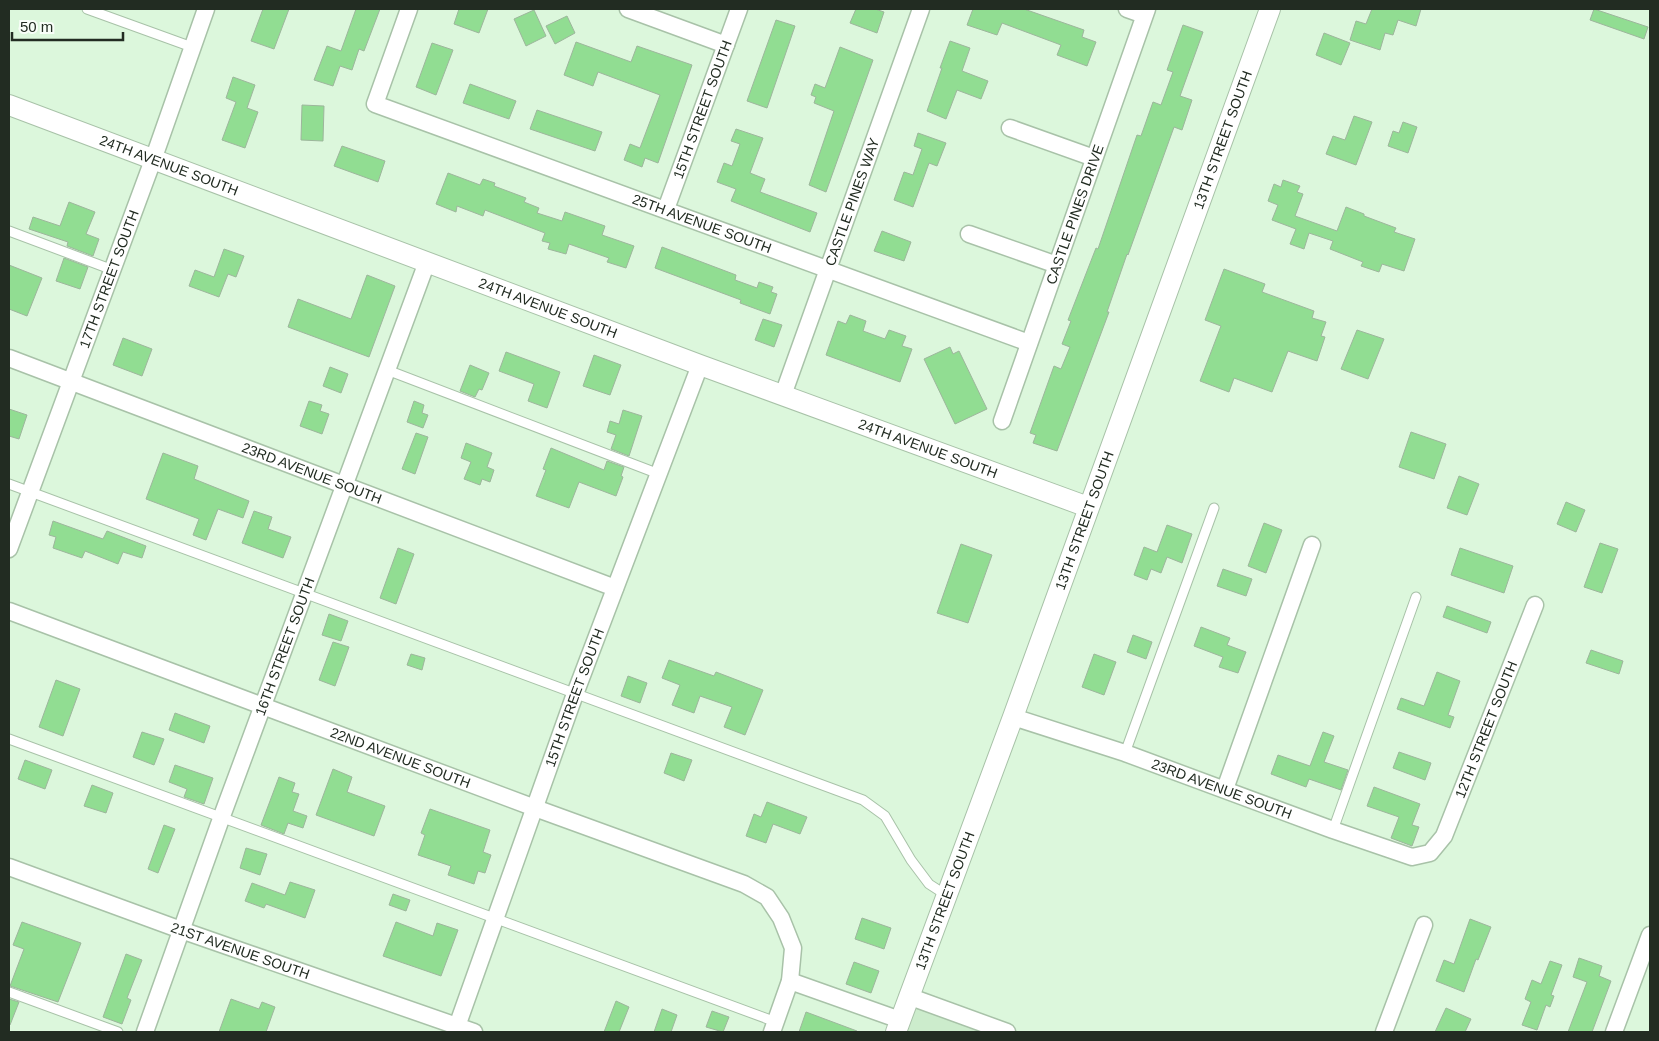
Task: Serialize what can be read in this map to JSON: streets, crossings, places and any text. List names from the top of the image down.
{
  "streets": {
    "street": [
      "15TH STREET SOUTH",
      "13TH STREET SOUTH",
      "24TH AVENUE SOUTH",
      "CASTLE PINES WAY",
      "CASTLE PINES DRIVE",
      "25TH AVENUE SOUTH",
      "17TH STREET SOUTH",
      "23RD AVENUE SOUTH",
      "16TH STREET SOUTH",
      "12TH STREET SOUTH",
      "22ND AVENUE SOUTH",
      "21ST AVENUE SOUTH"
    ]
  },
  "crossings": [
    ["15TH STREET SOUTH", "24TH AVENUE SOUTH"],
    ["15TH STREET SOUTH", "25TH AVENUE SOUTH"],
    ["15TH STREET SOUTH", "23RD AVENUE SOUTH"],
    ["15TH STREET SOUTH", "22ND AVENUE SOUTH"],
    ["15TH STREET SOUTH", "21ST AVENUE SOUTH"],
    ["13TH STREET SOUTH", "24TH AVENUE SOUTH"],
    ["13TH STREET SOUTH", "23RD AVENUE SOUTH"],
    ["24TH AVENUE SOUTH", "CASTLE PINES WAY"],
    ["24TH AVENUE SOUTH", "17TH STREET SOUTH"],
    ["24TH AVENUE SOUTH", "16TH STREET SOUTH"],
    ["CASTLE PINES WAY", "25TH AVENUE SOUTH"],
    ["CASTLE PINES DRIVE", "25TH AVENUE SOUTH"],
    ["17TH STREET SOUTH", "23RD AVENUE SOUTH"],
    ["23RD AVENUE SOUTH", "16TH STREET SOUTH"],
    ["23RD AVENUE SOUTH", "12TH STREET SOUTH"],
    ["16TH STREET SOUTH", "22ND AVENUE SOUTH"],
    ["16TH STREET SOUTH", "21ST AVENUE SOUTH"]
  ],
  "scale_bar": "50 m"
}
